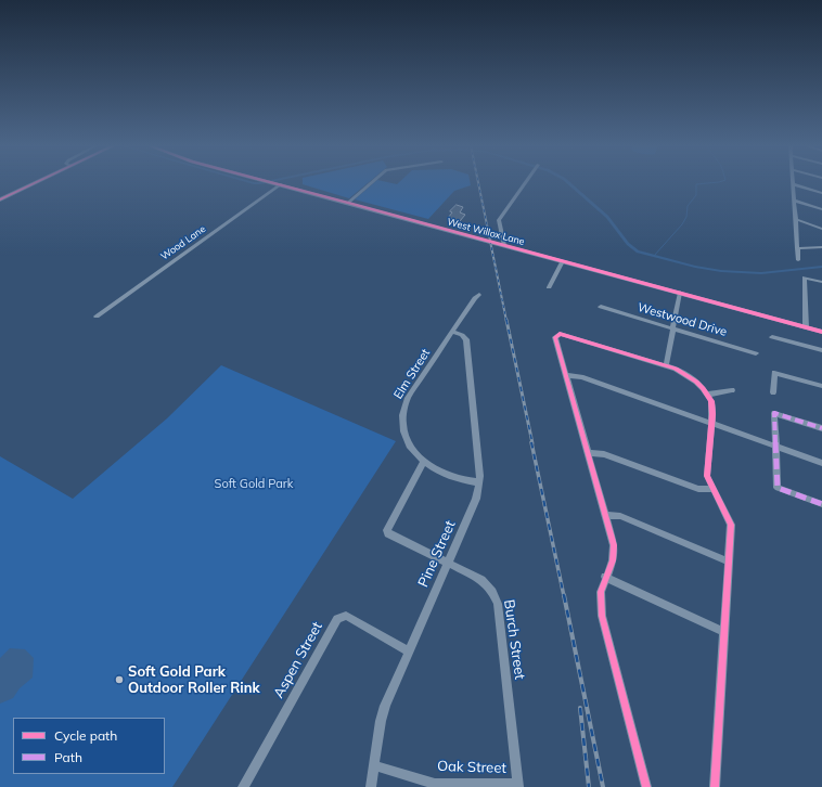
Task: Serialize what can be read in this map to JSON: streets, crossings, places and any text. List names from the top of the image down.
{
  "streets": {
    "main road": ["West Willox Lane"],
    "street": [
      "Wood Lane",
      "Westwood Drive",
      "Elm Street",
      "Pine Street",
      "Burch Street",
      "Aspen Street",
      "Oak Street"
    ]
  },
  "crossings": [
    ["West Willox Lane", "Wood Lane"],
    ["Elm Street", "Pine Street"],
    ["Elm Street", "Burch Street"],
    ["Pine Street", "Burch Street"],
    ["Pine Street", "Aspen Street"],
    ["Pine Street", "Oak Street"],
    ["Burch Street", "Oak Street"]
  ],
  "parks": ["Soft Gold Park"],
  "places": ["Soft Gold Park Outdoor Roller Rink"],
  "legend": ["Cycle path", "Path"]
}
